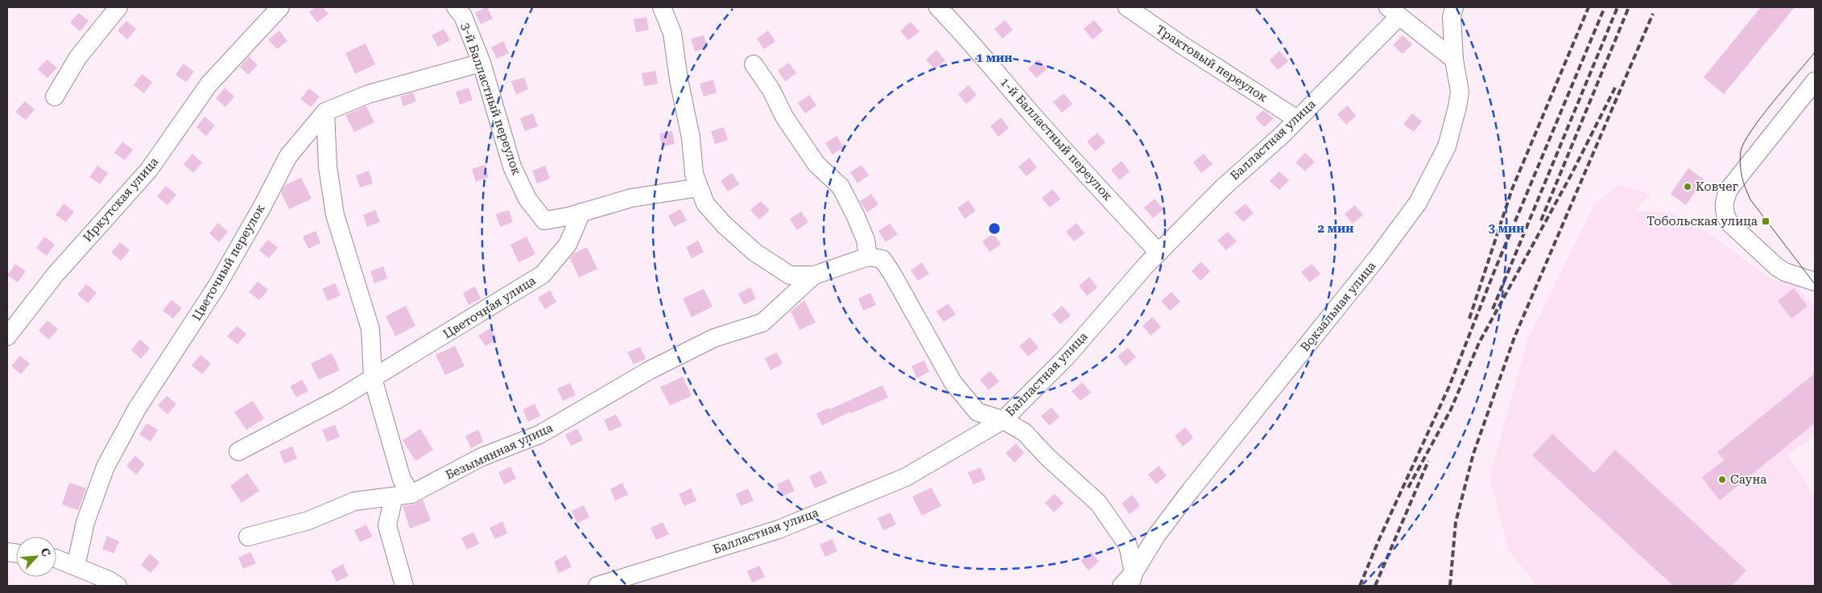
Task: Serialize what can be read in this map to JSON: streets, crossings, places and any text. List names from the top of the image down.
{
  "streets": {
    "street": [
      "Трактовый переулок",
      "3-й Балластный переулок",
      "1-й Балластный переулок",
      "Балластная улица",
      "Иркутская улица",
      "Цветочный переулок",
      "Вокзальная улица",
      "Цветочная улица",
      "Безымянная улица"
    ]
  },
  "crossings": [
    ["Трактовый переулок", "Балластная улица"],
    ["3-й Балластный переулок", "Цветочный переулок"],
    ["3-й Балластный переулок", "Цветочная улица"],
    ["1-й Балластный переулок", "Балластная улица"]
  ],
  "places": {
    "other": ["Ковчег", "Сауна"],
    "transit": ["Тобольская улица"]
  },
  "north": "top right",
  "rings": ["1 мин", "2 мин", "3 мин"]
}
